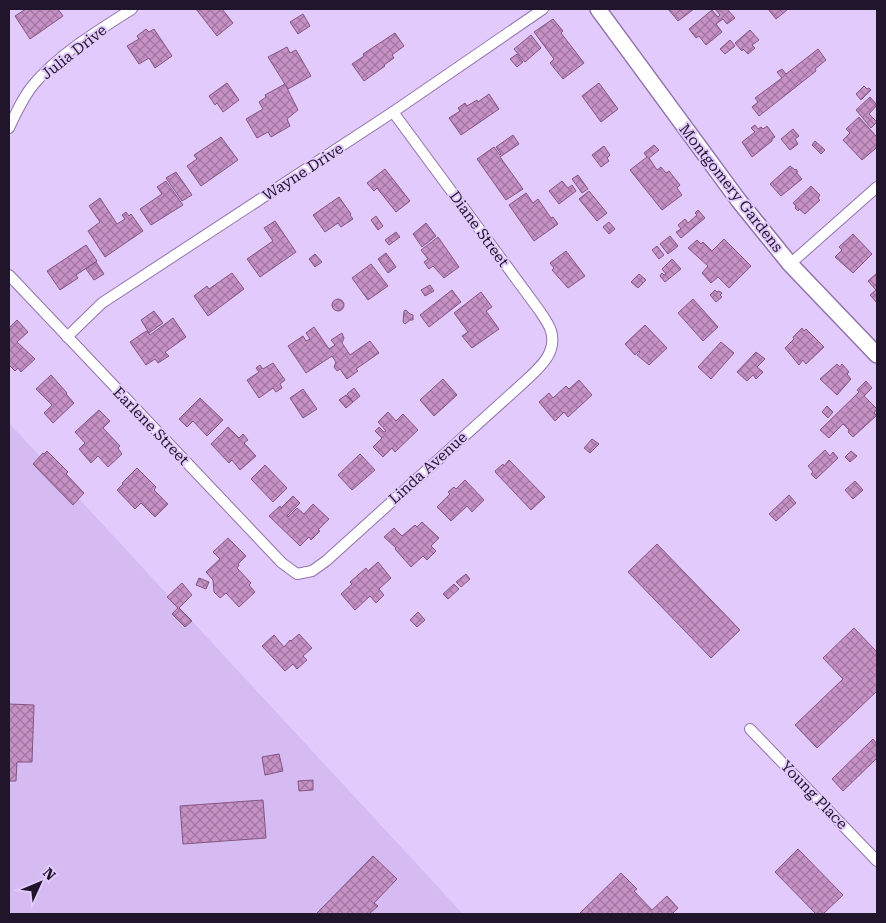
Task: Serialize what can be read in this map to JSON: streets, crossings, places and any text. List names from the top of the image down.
{
  "streets": {
    "street": [
      "Julia Drive",
      "Wayne Drive",
      "Montgomery Gardens",
      "Diane Street",
      "Earlene Street",
      "Linda Avenue",
      "Young Place"
    ]
  },
  "crossings": [
    ["Wayne Drive", "Diane Street"],
    ["Wayne Drive", "Earlene Street"],
    ["Diane Street", "Linda Avenue"],
    ["Earlene Street", "Linda Avenue"]
  ],
  "north": "top right"
}
